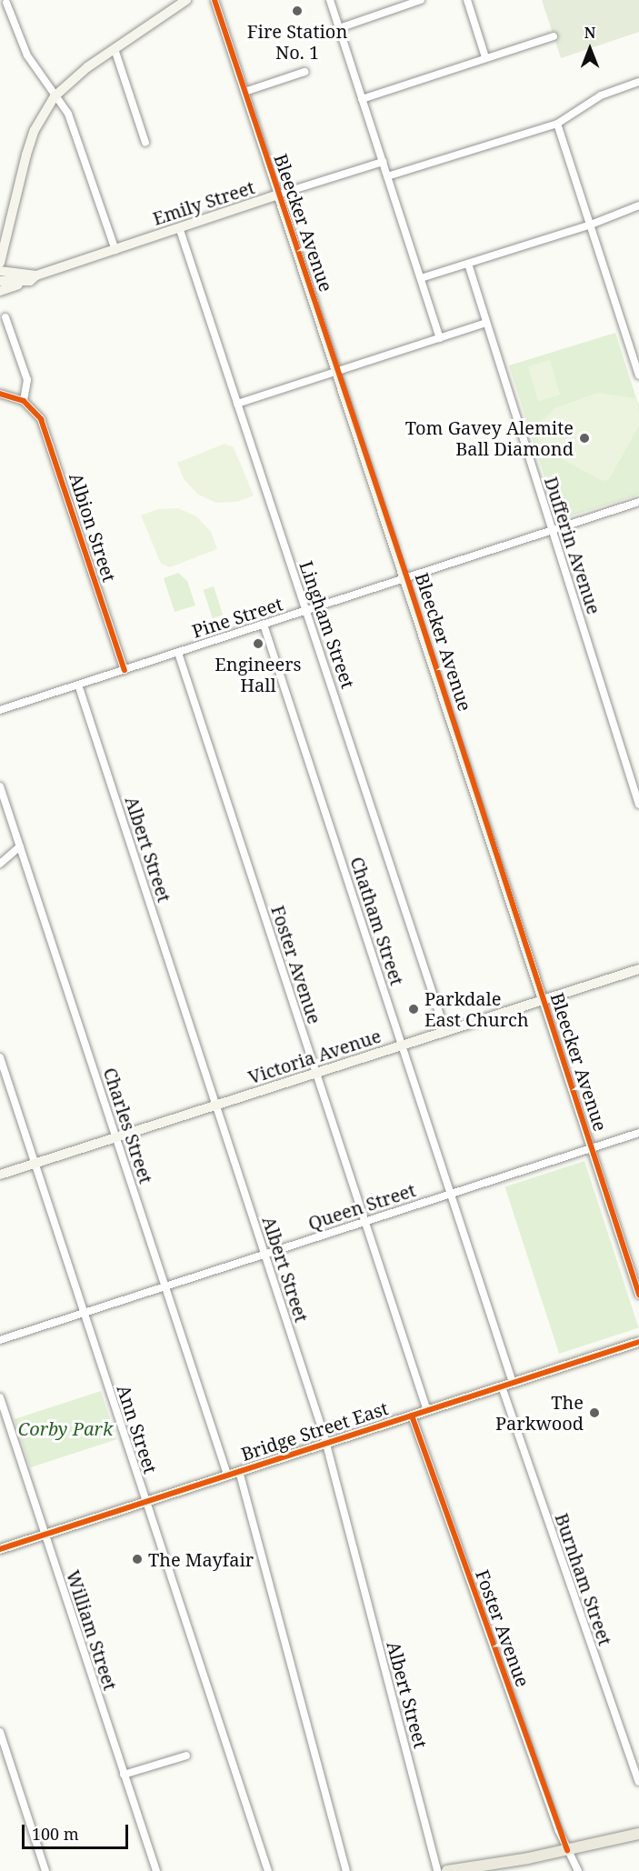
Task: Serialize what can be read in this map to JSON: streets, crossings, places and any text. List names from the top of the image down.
{
  "streets": {
    "street": [
      "Emily Street",
      "Bleecker Avenue",
      "Albion Street",
      "Dufferin Avenue",
      "Pine Street",
      "Lingham Street",
      "Albert Street",
      "Chatham Street",
      "Foster Avenue",
      "Victoria Avenue",
      "Charles Street",
      "Queen Street",
      "Ann Street",
      "Bridge Street East",
      "Burnham Street",
      "William Street"
    ]
  },
  "crossings": [
    ["Emily Street", "Bleecker Avenue"],
    ["Emily Street", "Lingham Street"],
    ["Bleecker Avenue", "Pine Street"],
    ["Bleecker Avenue", "Victoria Avenue"],
    ["Bleecker Avenue", "Queen Street"],
    ["Albion Street", "Pine Street"],
    ["Dufferin Avenue", "Pine Street"],
    ["Pine Street", "Lingham Street"],
    ["Pine Street", "Albert Street"],
    ["Pine Street", "Chatham Street"],
    ["Pine Street", "Foster Avenue"],
    ["Lingham Street", "Victoria Avenue"],
    ["Albert Street", "Victoria Avenue"],
    ["Albert Street", "Queen Street"],
    ["Albert Street", "Bridge Street East"],
    ["Chatham Street", "Victoria Avenue"],
    ["Chatham Street", "Queen Street"],
    ["Chatham Street", "Bridge Street East"],
    ["Foster Avenue", "Victoria Avenue"],
    ["Foster Avenue", "Queen Street"],
    ["Foster Avenue", "Bridge Street East"],
    ["Victoria Avenue", "Charles Street"],
    ["Victoria Avenue", "Ann Street"],
    ["Charles Street", "Queen Street"],
    ["Charles Street", "Bridge Street East"],
    ["Queen Street", "Ann Street"],
    ["Ann Street", "Bridge Street East"],
    ["Bridge Street East", "Burnham Street"],
    ["Bridge Street East", "William Street"]
  ],
  "parks": ["Corby Park"],
  "places": [
    "Fire Station No. 1",
    "Tom Gavey Alemite Ball Diamond",
    "Engineers Hall",
    "Parkdale East Church",
    "The Parkwood",
    "The Mayfair"
  ],
  "scale_bar": "100 m",
  "north": "top"
}
